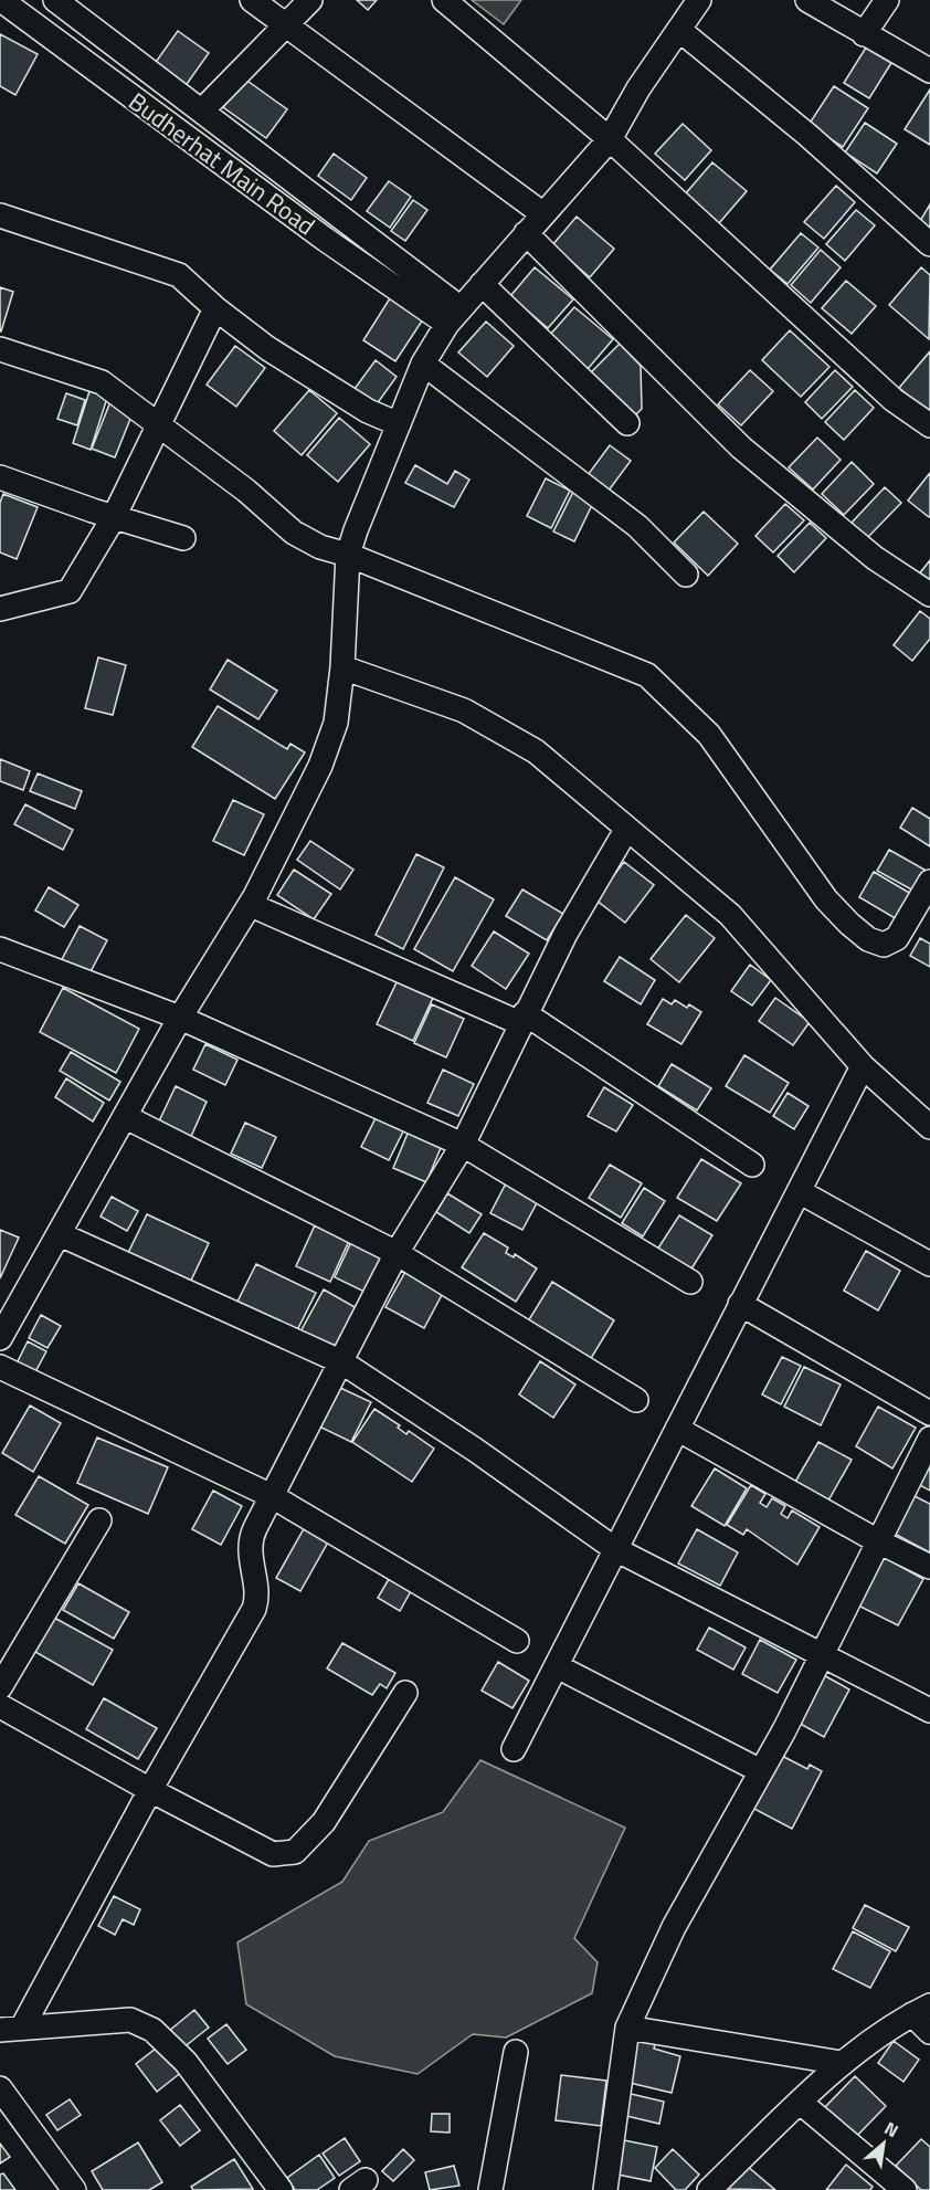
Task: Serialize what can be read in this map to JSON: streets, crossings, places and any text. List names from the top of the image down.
{
  "streets": {
    "street": ["Budherhat Main Road"]
  },
  "north": "top right"
}
